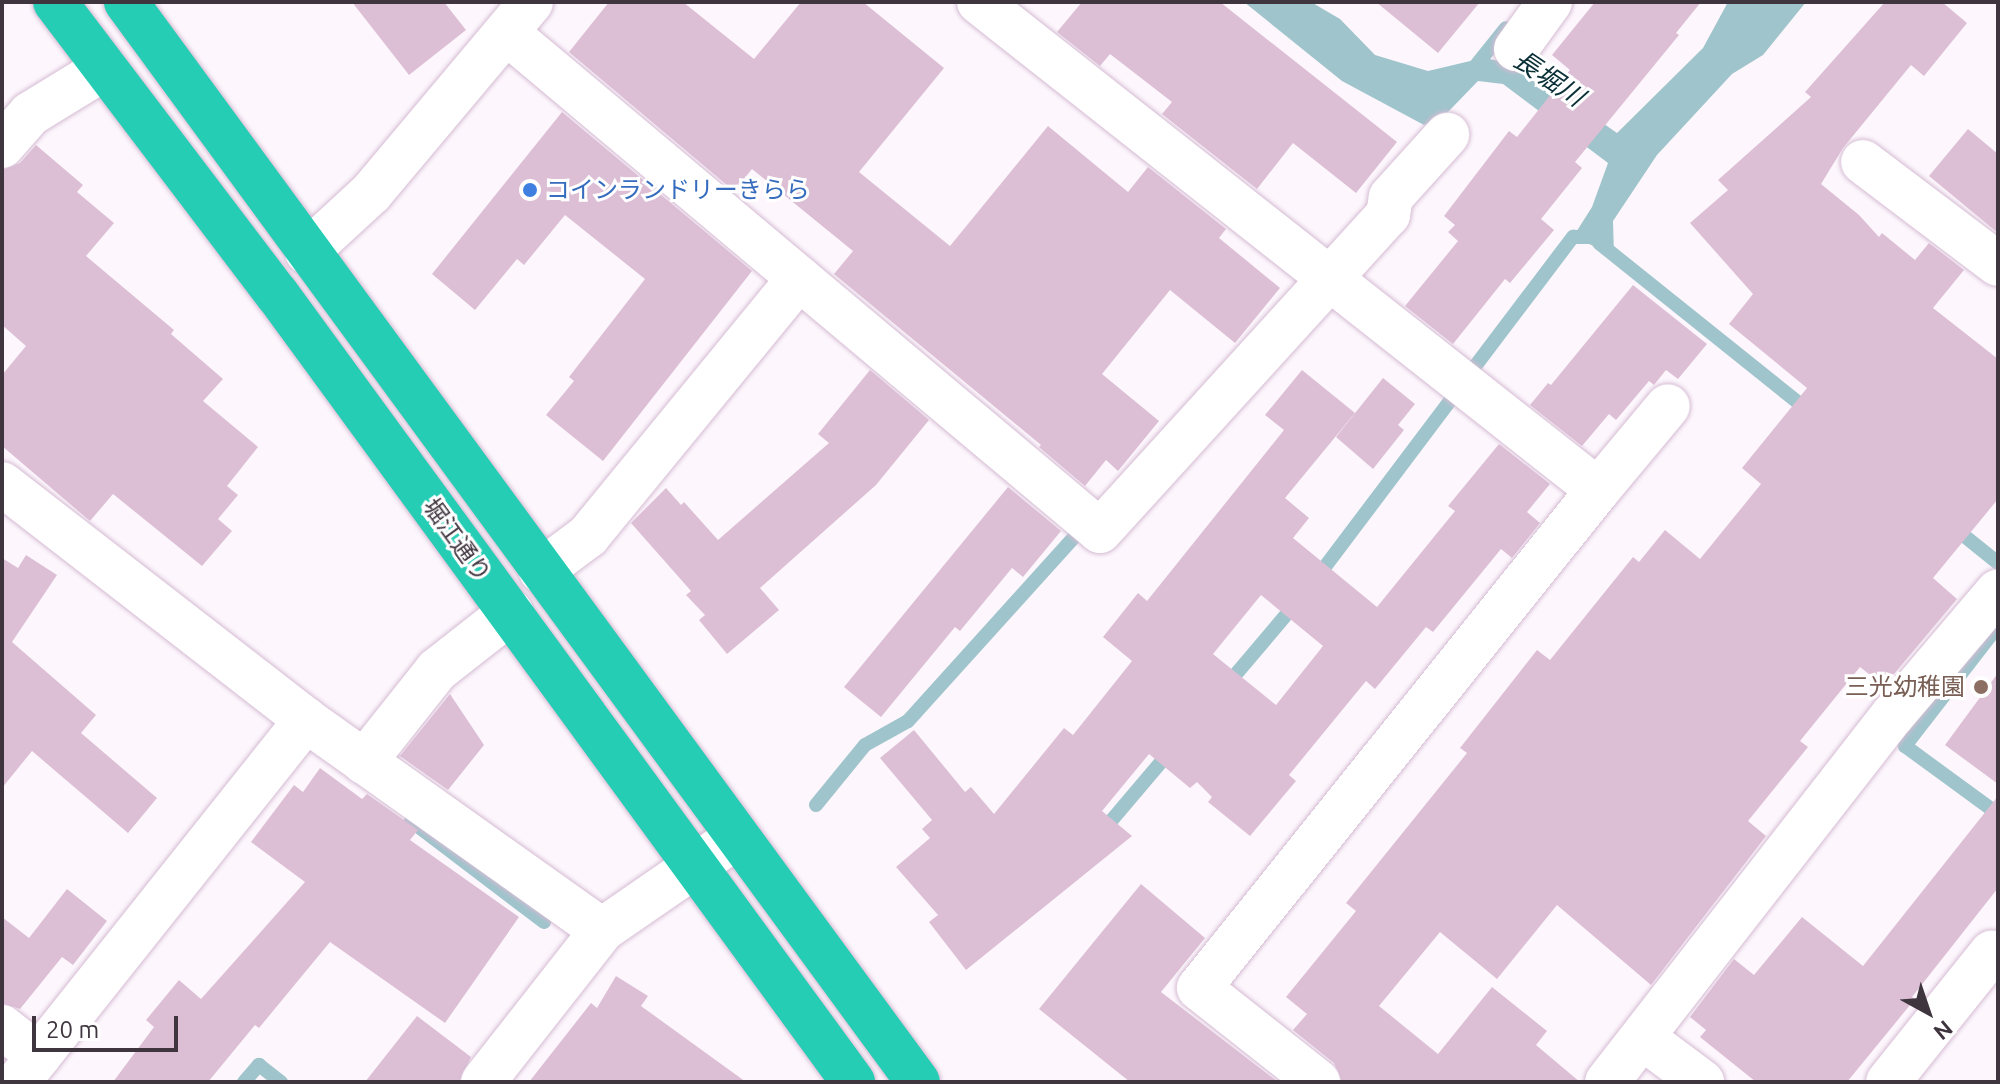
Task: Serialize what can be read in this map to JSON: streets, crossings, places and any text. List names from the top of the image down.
{
  "streets": {
    "highway": ["堀江通り"]
  },
  "water": ["長堀川"],
  "places": ["コインランドリーきらら", "三光幼稚園"],
  "scale_bar": "20 m",
  "north": "bottom right"
}
